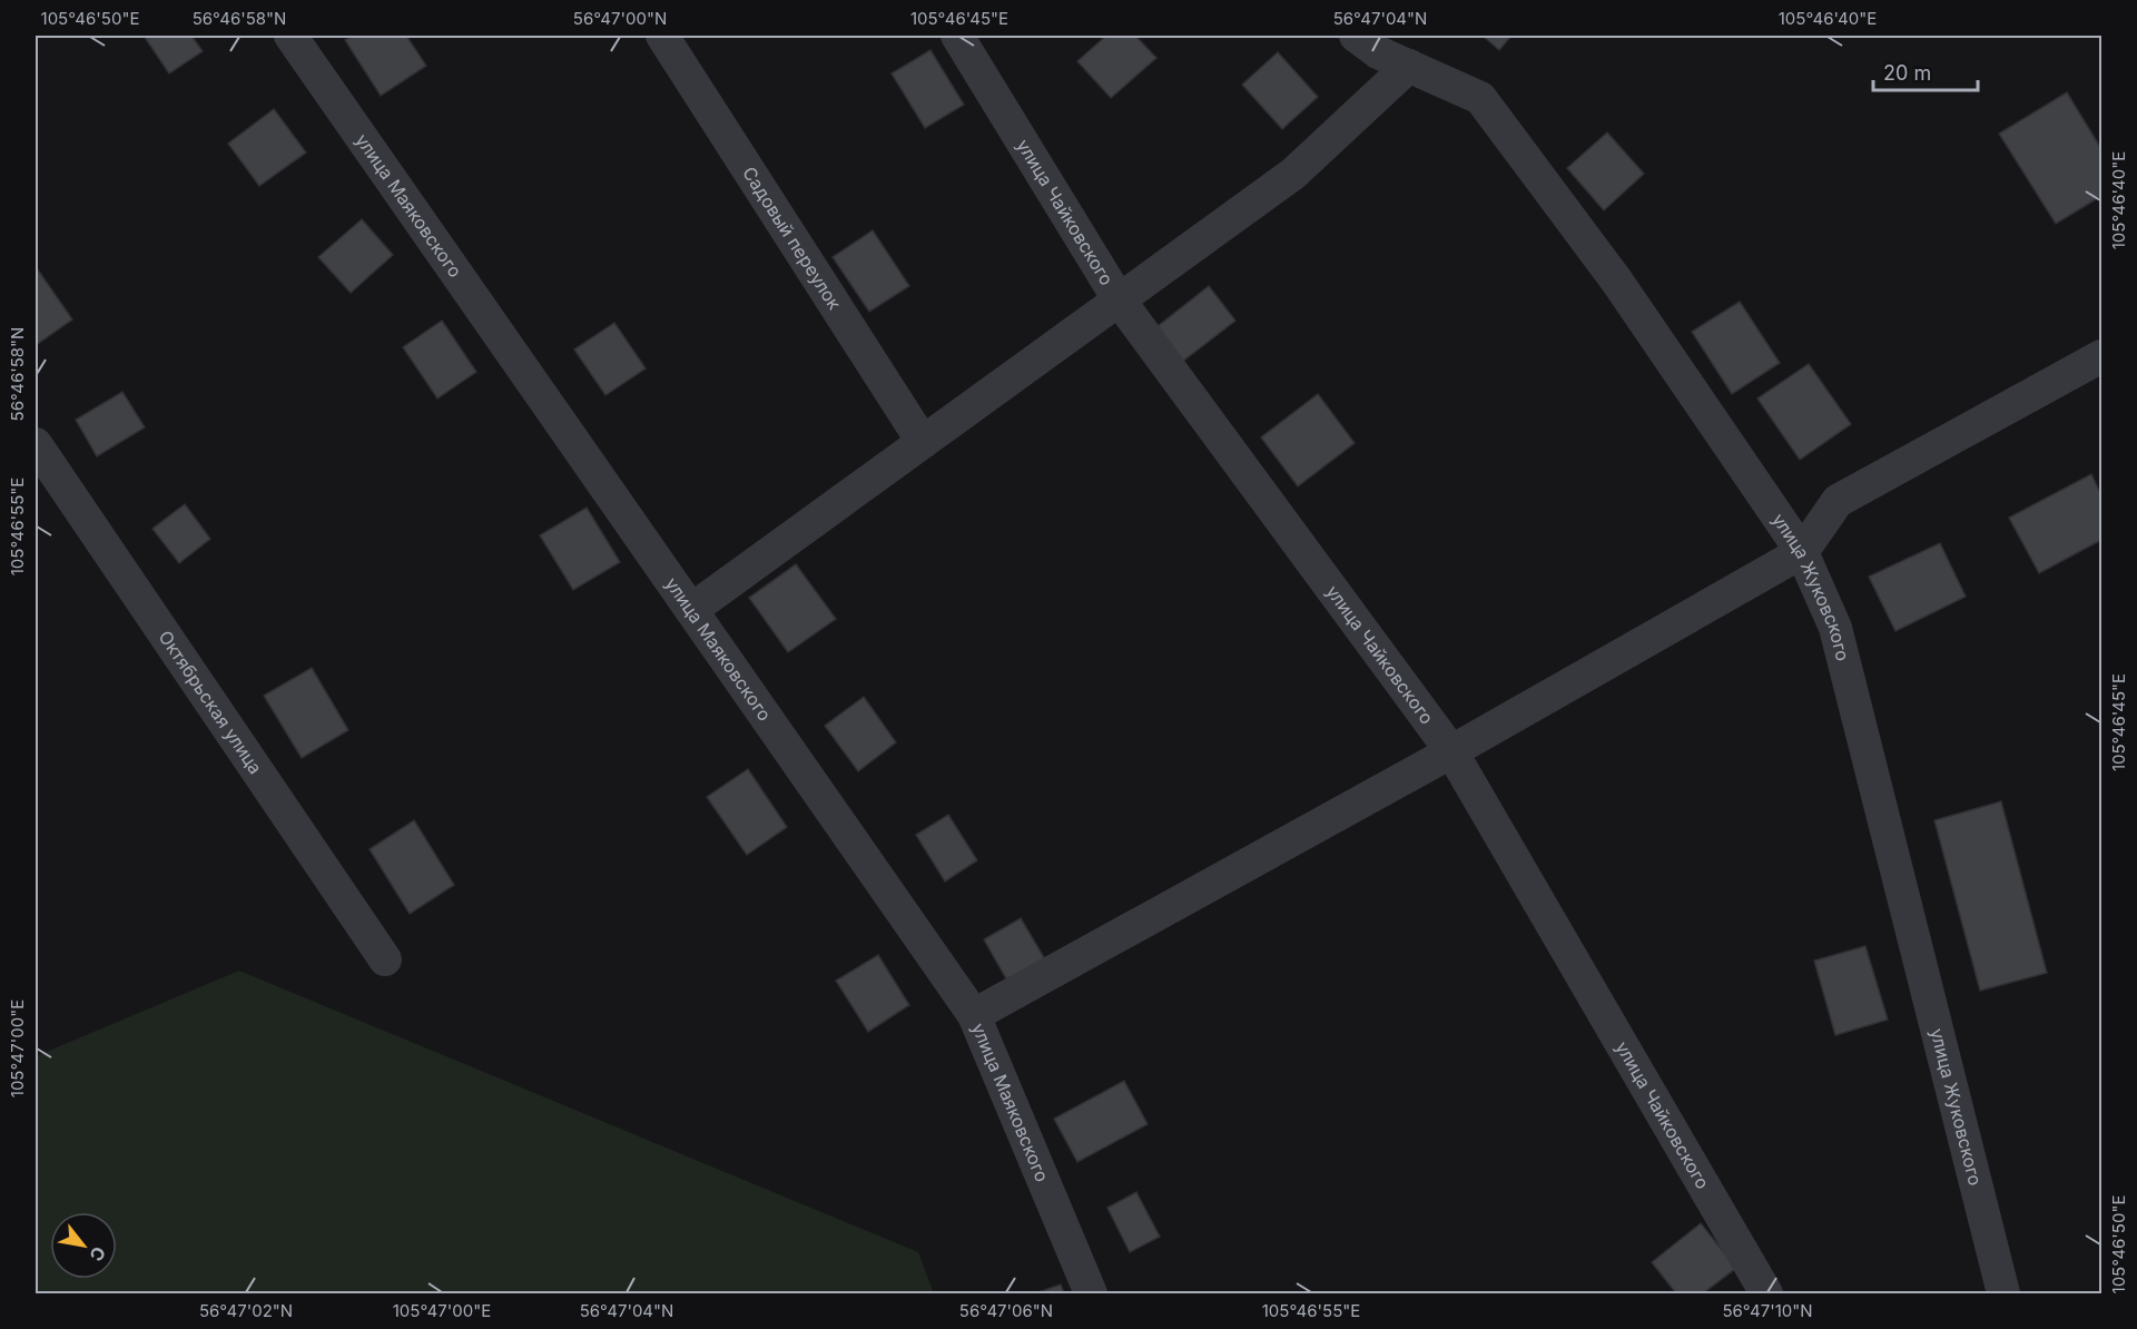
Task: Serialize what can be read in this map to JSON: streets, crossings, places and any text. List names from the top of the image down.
{
  "streets": {
    "street": [
      "улица Маяковского",
      "улица Чайковского",
      "Садовый переулок",
      "улица Жуковского",
      "Октябрьская улица"
    ]
  },
  "scale_bar": "20 m",
  "north": "bottom right",
  "coordinates": [
    "105°46'50\"E",
    "56°46'58\"N",
    "56°47'00\"N",
    "105°46'45\"E",
    "56°47'04\"N",
    "105°46'40\"E",
    "105°46'55\"E",
    "105°47'00\"E",
    "56°47'02\"N",
    "56°47'06\"N",
    "56°47'10\"N"
  ]
}
